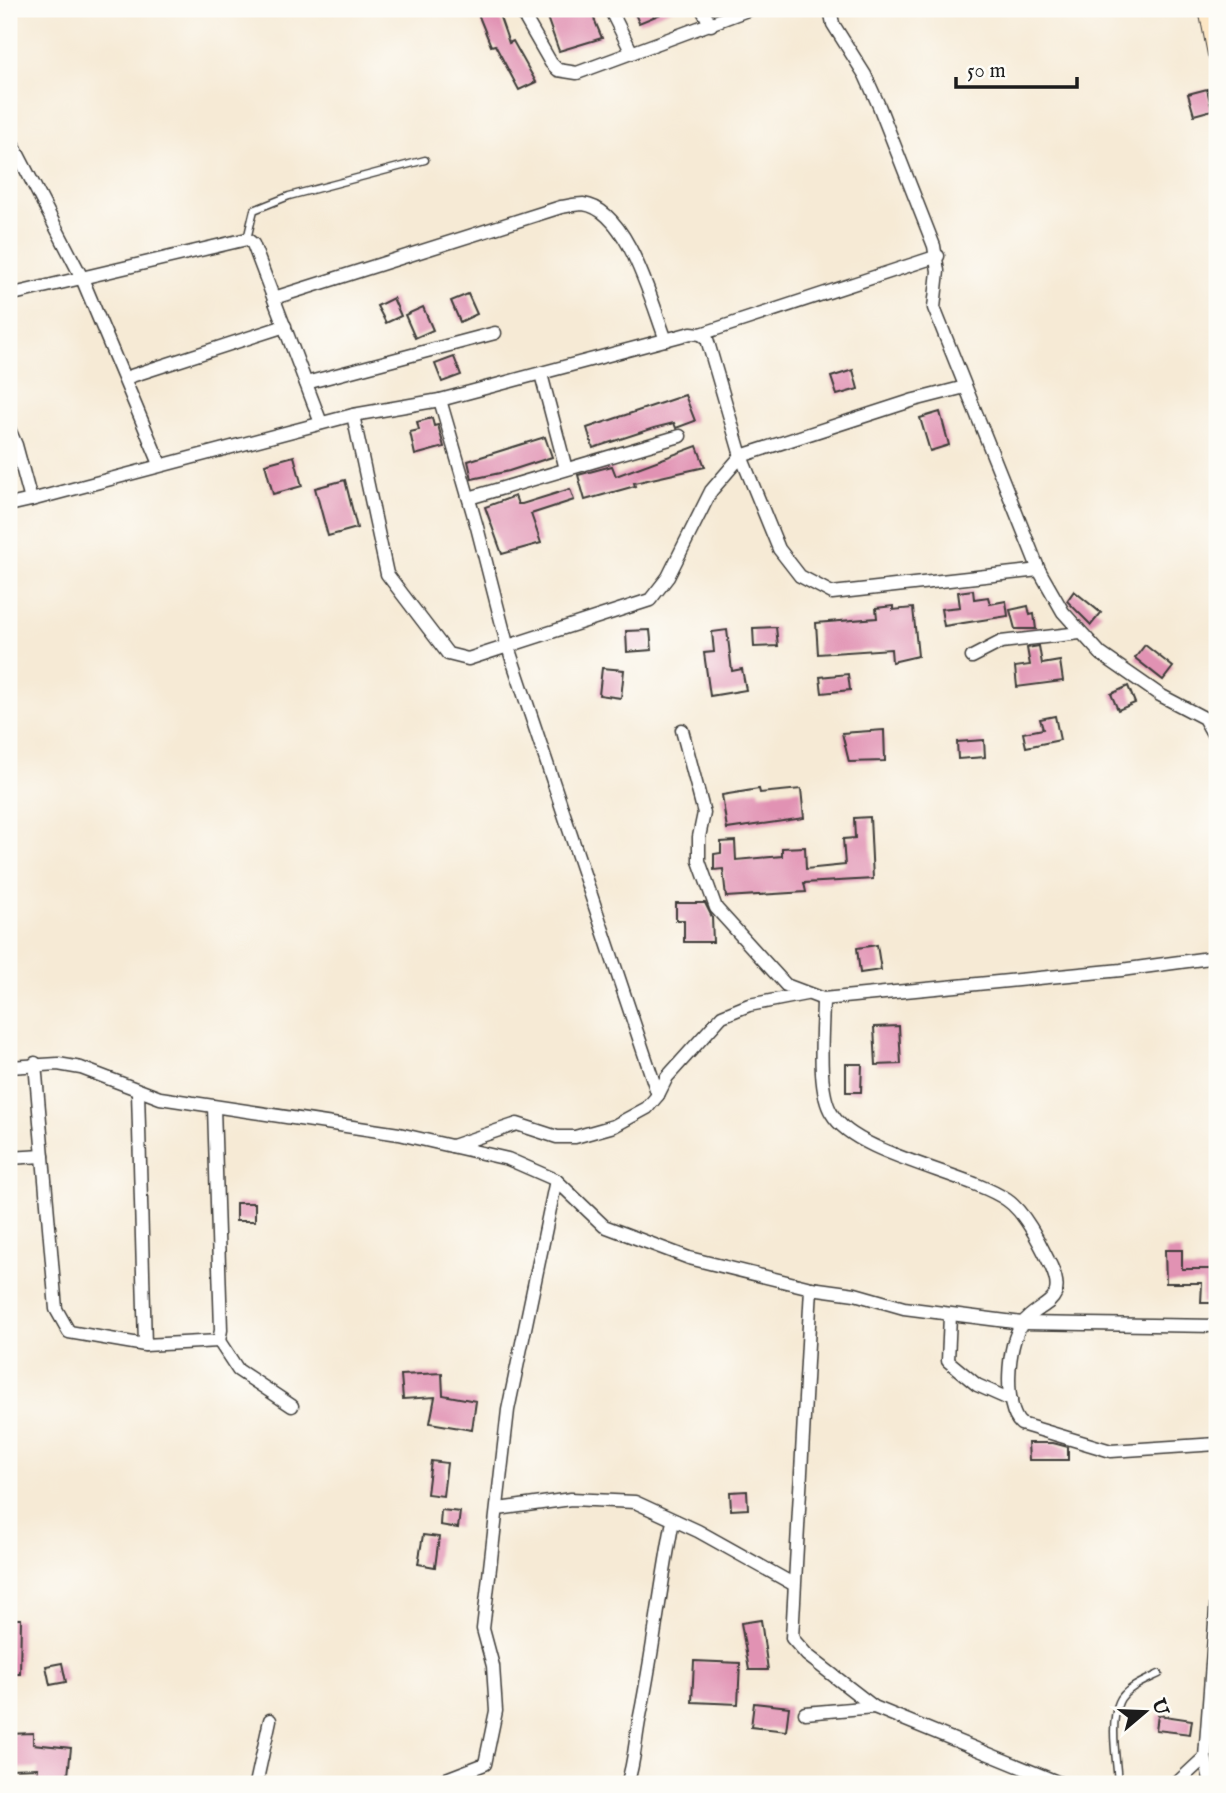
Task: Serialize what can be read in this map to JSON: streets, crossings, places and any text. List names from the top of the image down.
{
  "scale_bar": "50 m",
  "north": "right"
}
